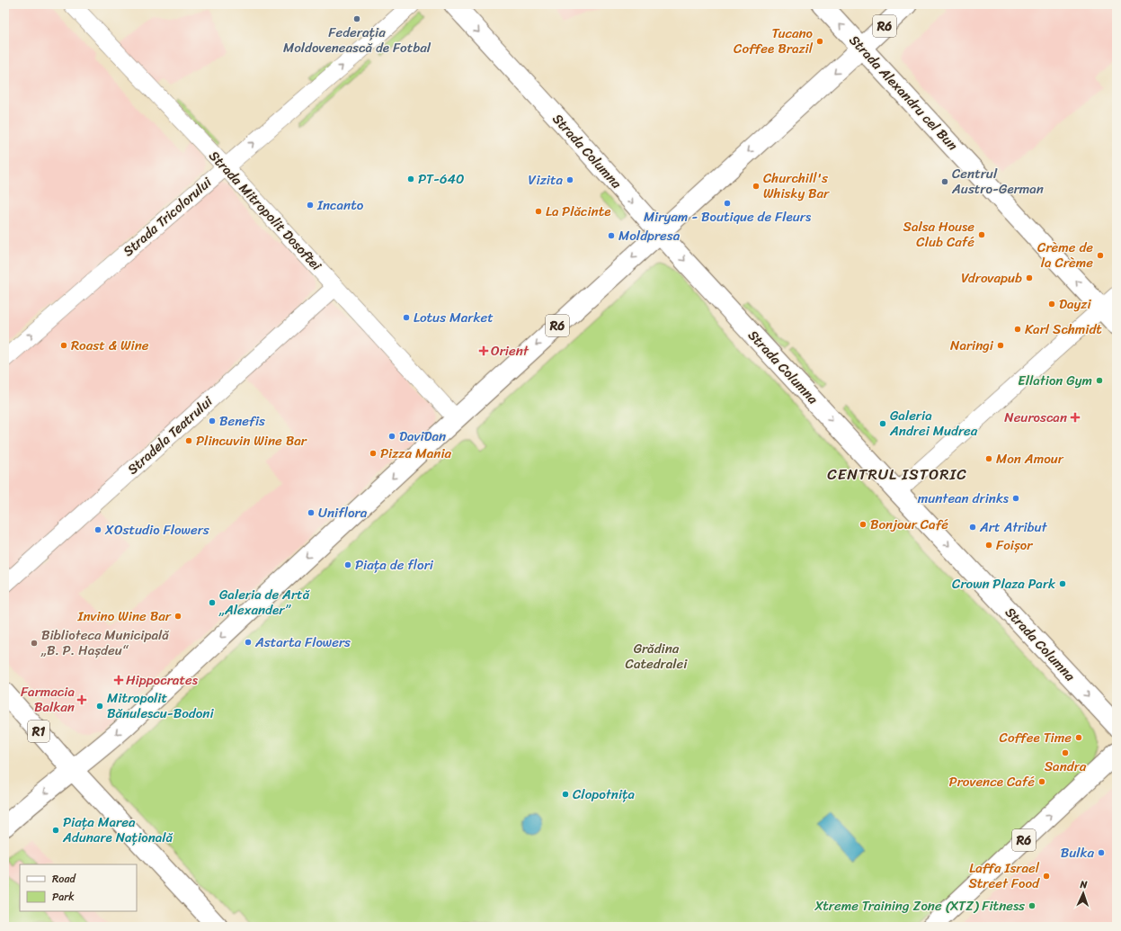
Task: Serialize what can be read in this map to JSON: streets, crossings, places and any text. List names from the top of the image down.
{
  "streets": {
    "main road": [
      "R6",
      "Strada Alexandru cel Bun",
      "Strada Columna",
      "R1"
    ],
    "street": ["Strada Mitropolit Dosoftei", "Strada Tricolorului", "Stradela Teatrului"]
  },
  "crossings": [
    ["R6", "Strada Alexandru cel Bun"],
    ["R6", "Strada Columna"],
    ["R6", "Strada Mitropolit Dosoftei"],
    ["R6", "R1"],
    ["Strada Mitropolit Dosoftei", "Strada Tricolorului"],
    ["Strada Mitropolit Dosoftei", "Stradela Teatrului"]
  ],
  "one_way": ["Strada Alexandru cel Bun", "Strada Columna", "Strada Tricolorului"],
  "districts": ["CENTRUL ISTORIC"],
  "parks": ["Grădina Catedralei"],
  "places": {
    "other": [
      "Federația Moldovenească de Fotbal",
      "Tucano Coffee Brazil",
      "PT-640",
      "Vizita",
      "Centrul Austro-German",
      "Churchill's Whisky Bar",
      "Miryam - Boutique de Fleurs",
      "Incanto",
      "La Plăcinte",
      "Salsa House Club Café",
      "Moldpresa",
      "Crème de la Crème",
      "Vdrovapub",
      "Dayzi",
      "Lotus Market",
      "Karl Schmidt",
      "Roast & Wine",
      "Naringi",
      "Ellation Gym",
      "Benefis",
      "Galeria Andrei Mudrea",
      "DaviDan",
      "Plincuvin Wine Bar",
      "Pizza Mania",
      "Mon Amour",
      "muntean drinks",
      "Uniflora",
      "Bonjour Café",
      "Art Atribut",
      "XOstudio Flowers",
      "Foișor",
      "Piața de flori",
      "Crown Plaza Park",
      "Galeria de Artă „Alexander”",
      "Invino Wine Bar",
      "Astarta Flowers",
      "Biblioteca Municipală „B. P. Hașdeu“",
      "Mitropolit Bănulescu-Bodoni",
      "Coffee Time",
      "Sandra",
      "Provence Café",
      "Clopotnița",
      "Piața Marea Adunare Națională",
      "Bulka",
      "Laffa Israel Street Food",
      "Xtreme Training Zone (XTZ) Fitness"
    ],
    "health": [
      "Orient",
      "Neuroscan",
      "Hippocrates",
      "Farmacia Balkan"
    ]
  },
  "legend": ["Road", "Park"],
  "north": "top"
}
